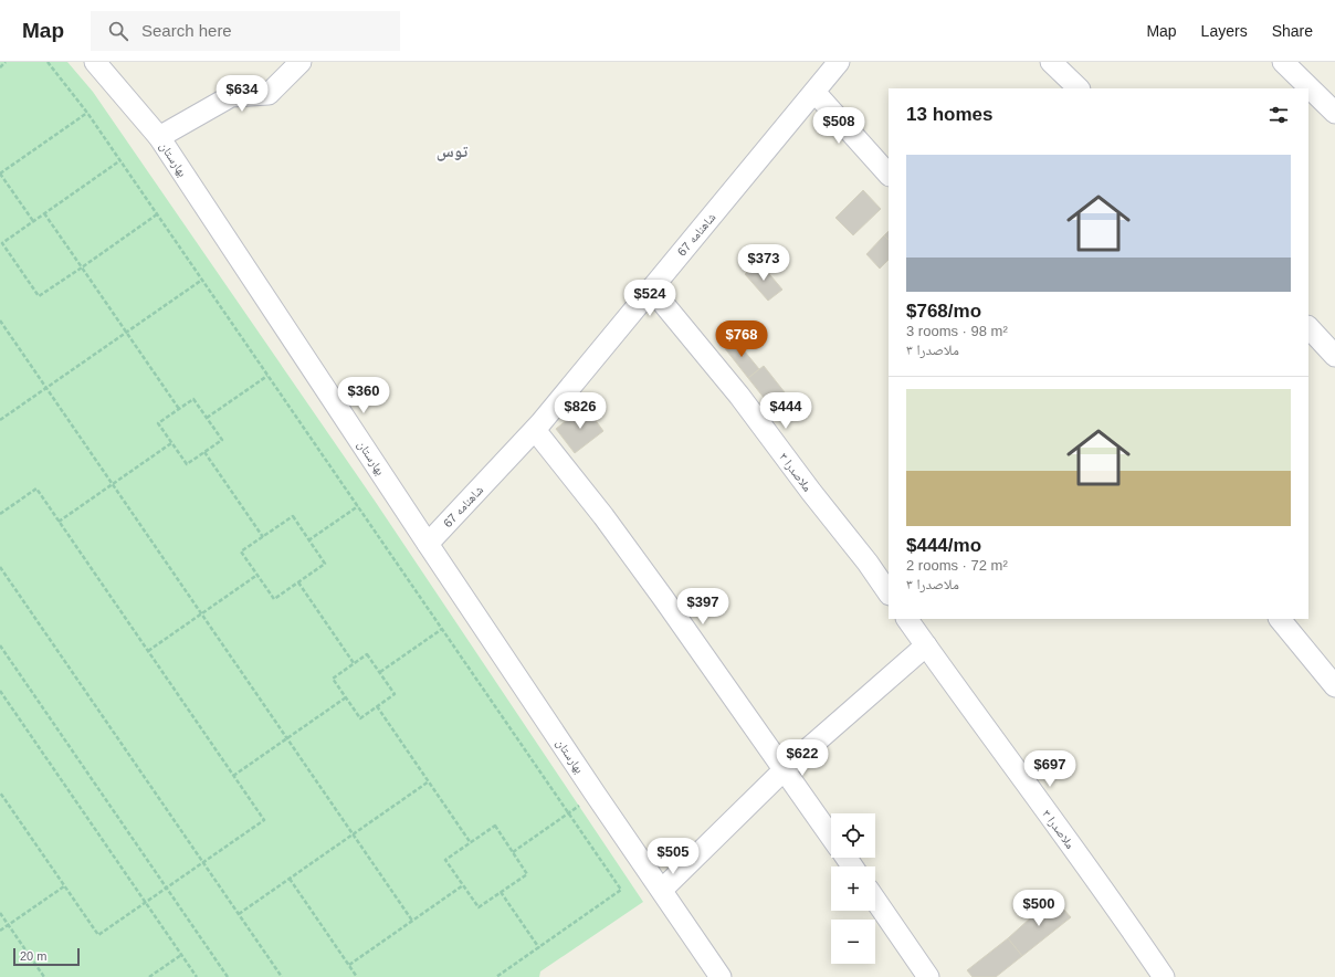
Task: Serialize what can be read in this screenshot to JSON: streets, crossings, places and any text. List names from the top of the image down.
{
  "streets": {
    "street": ["بهارستان", "شاهنامه 67", "ملاصدرا ۳"]
  },
  "crossings": [
    ["بهارستان", "شاهنامه 67"],
    ["شاهنامه 67", "ملاصدرا ۳"]
  ],
  "districts": ["توس"],
  "scale_bar": "20 m",
  "page": {
    "header": "Map",
    "search": "Search here",
    "nav": ["Map", "Layers", "Share"],
    "price": [
      "$634",
      "$508",
      "$373",
      "$524",
      "$768",
      "$360",
      "$826",
      "$444",
      "$397",
      "$622",
      "$697",
      "$505",
      "$500"
    ],
    "heading": "13 homes",
    "list": [
      {
        "name": "$768/mo",
        "note": "3 rooms · 98 m² · ملاصدرا ۳"
      },
      {
        "name": "$444/mo",
        "note": "2 rooms · 72 m² · ملاصدرا ۳"
      }
    ],
    "map_buttons": ["+", "−"],
    "scale": "20 m"
  }
}
